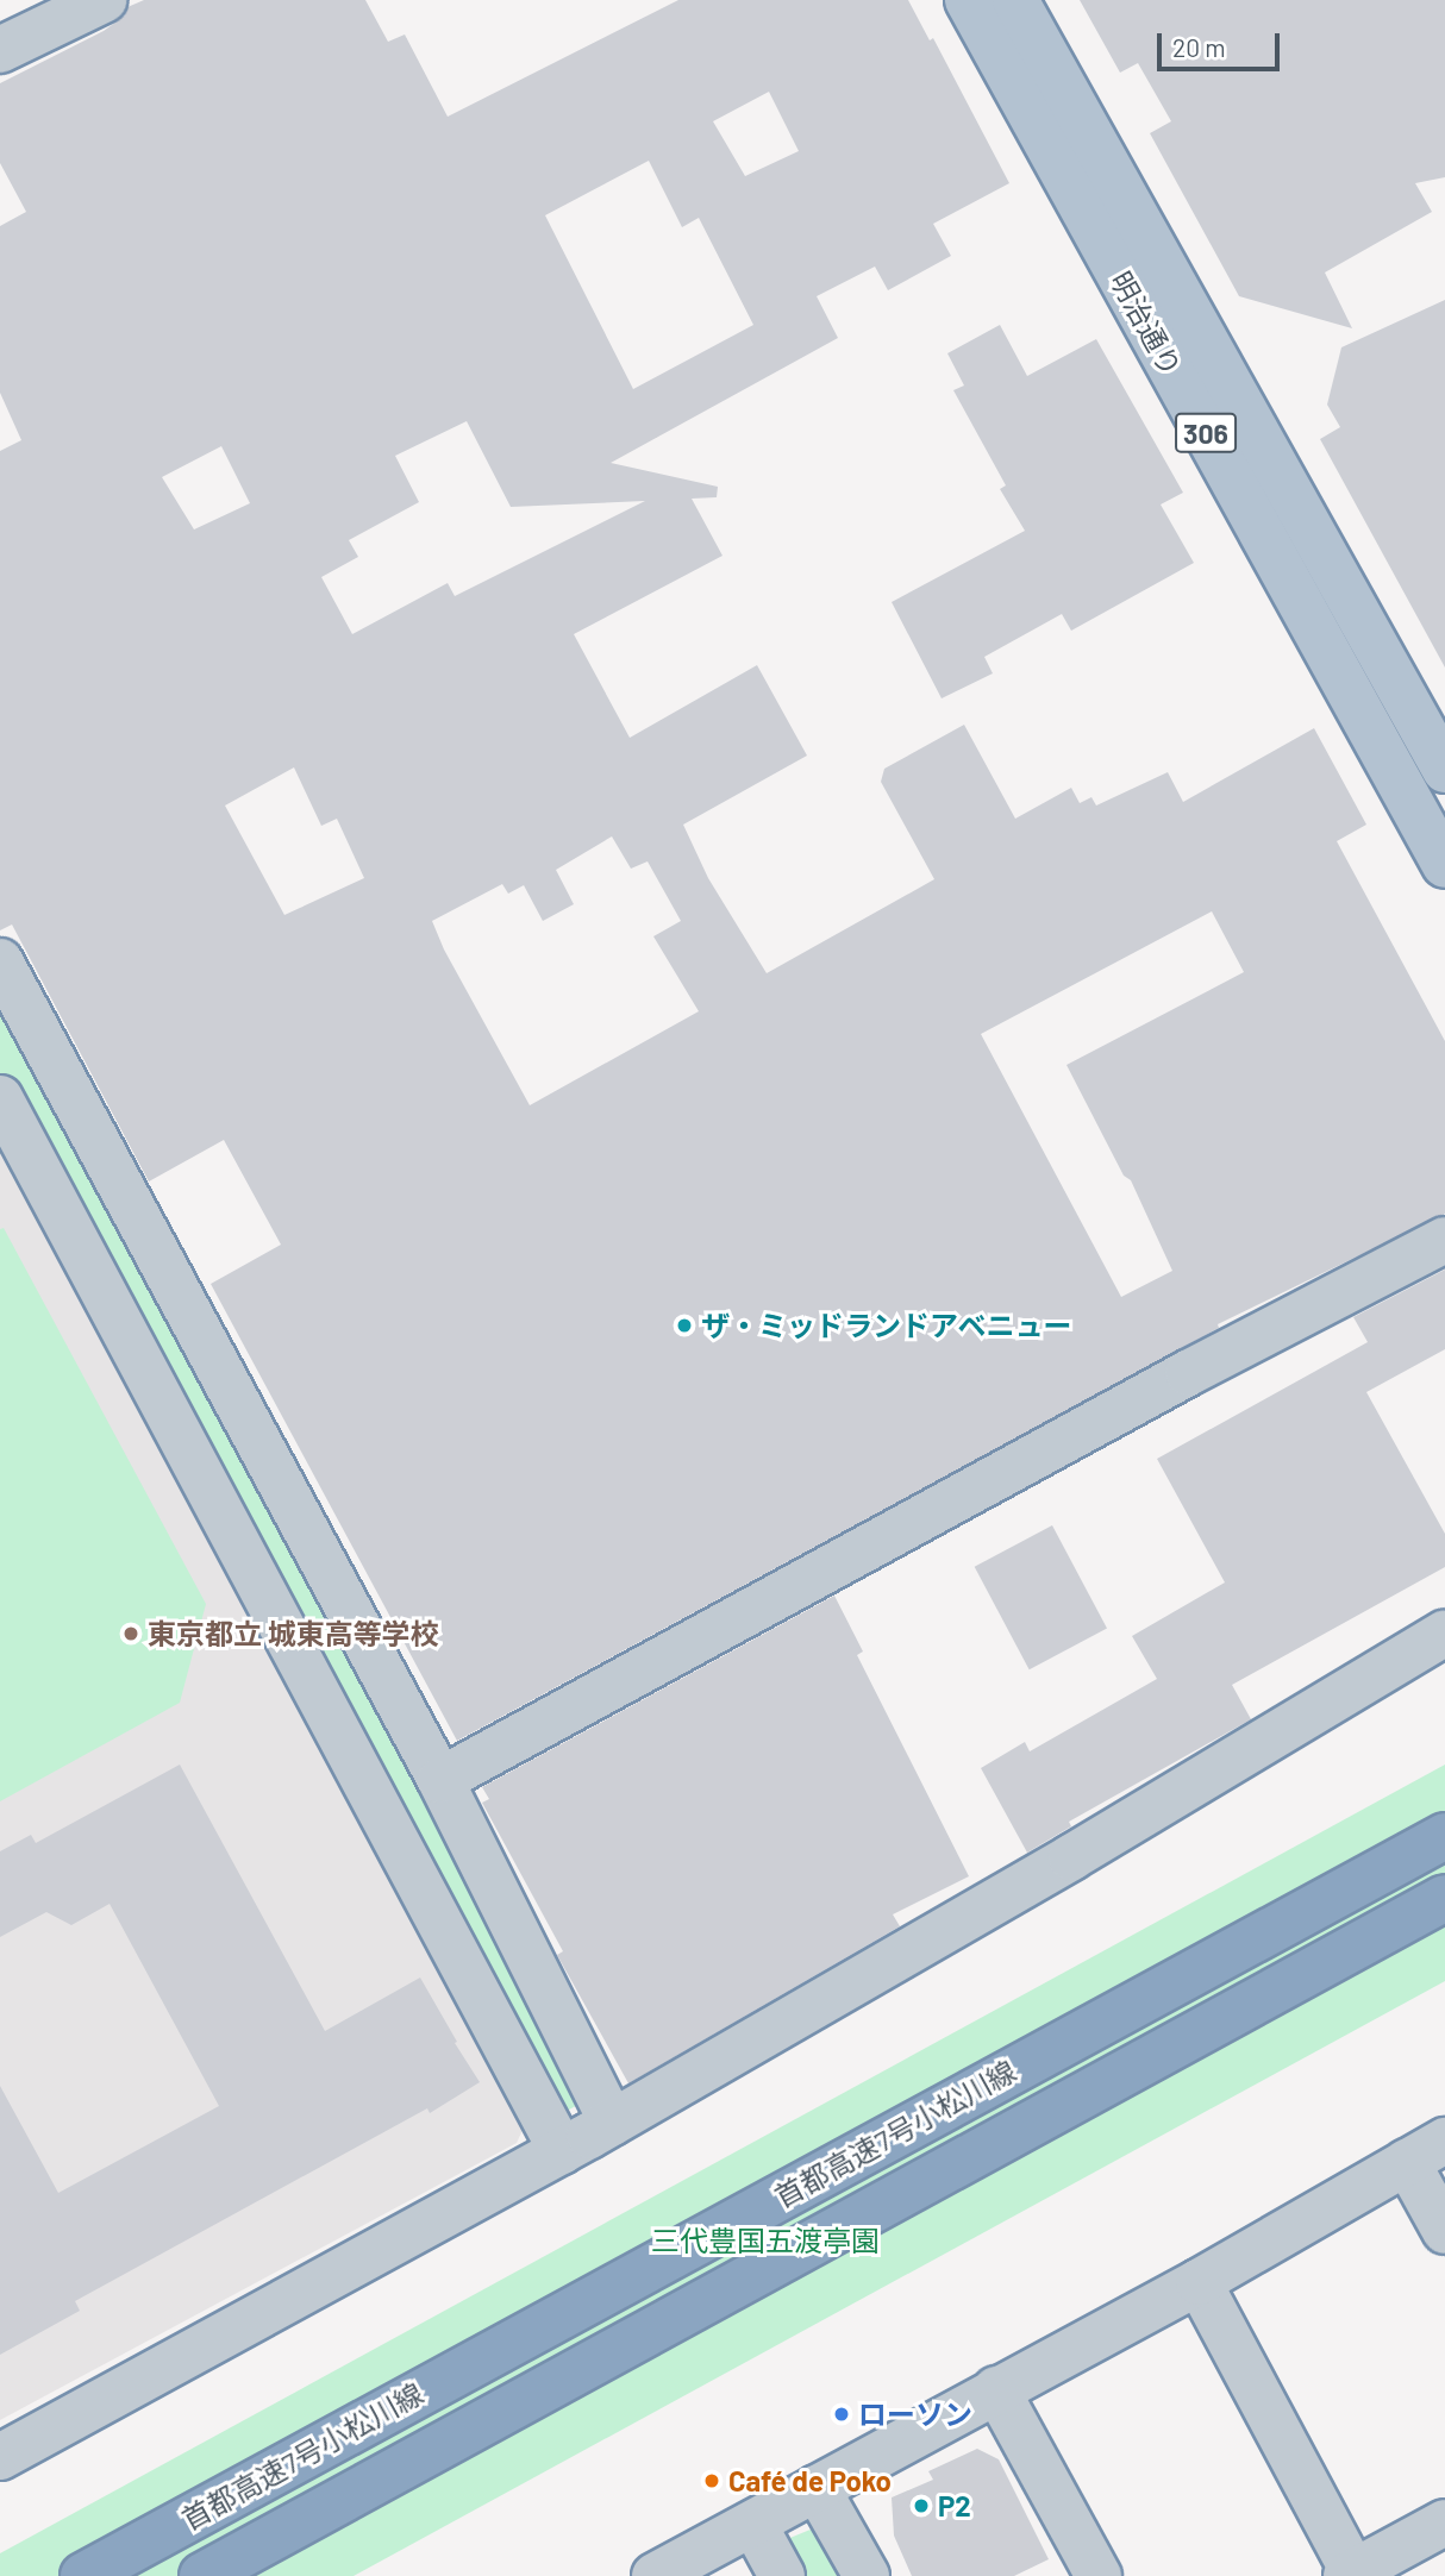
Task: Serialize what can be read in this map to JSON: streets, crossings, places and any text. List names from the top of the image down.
{
  "streets": {
    "highway": ["首都高速7号小松川線"],
    "main road": ["明治通り", "306"]
  },
  "parks": ["三代豊国五渡亭園"],
  "places": [
    "ザ・ミッドランドアベニュー",
    "東京都立 城東高等学校",
    "ローソン",
    "Café de Poko",
    "P2"
  ],
  "scale_bar": "20 m"
}
